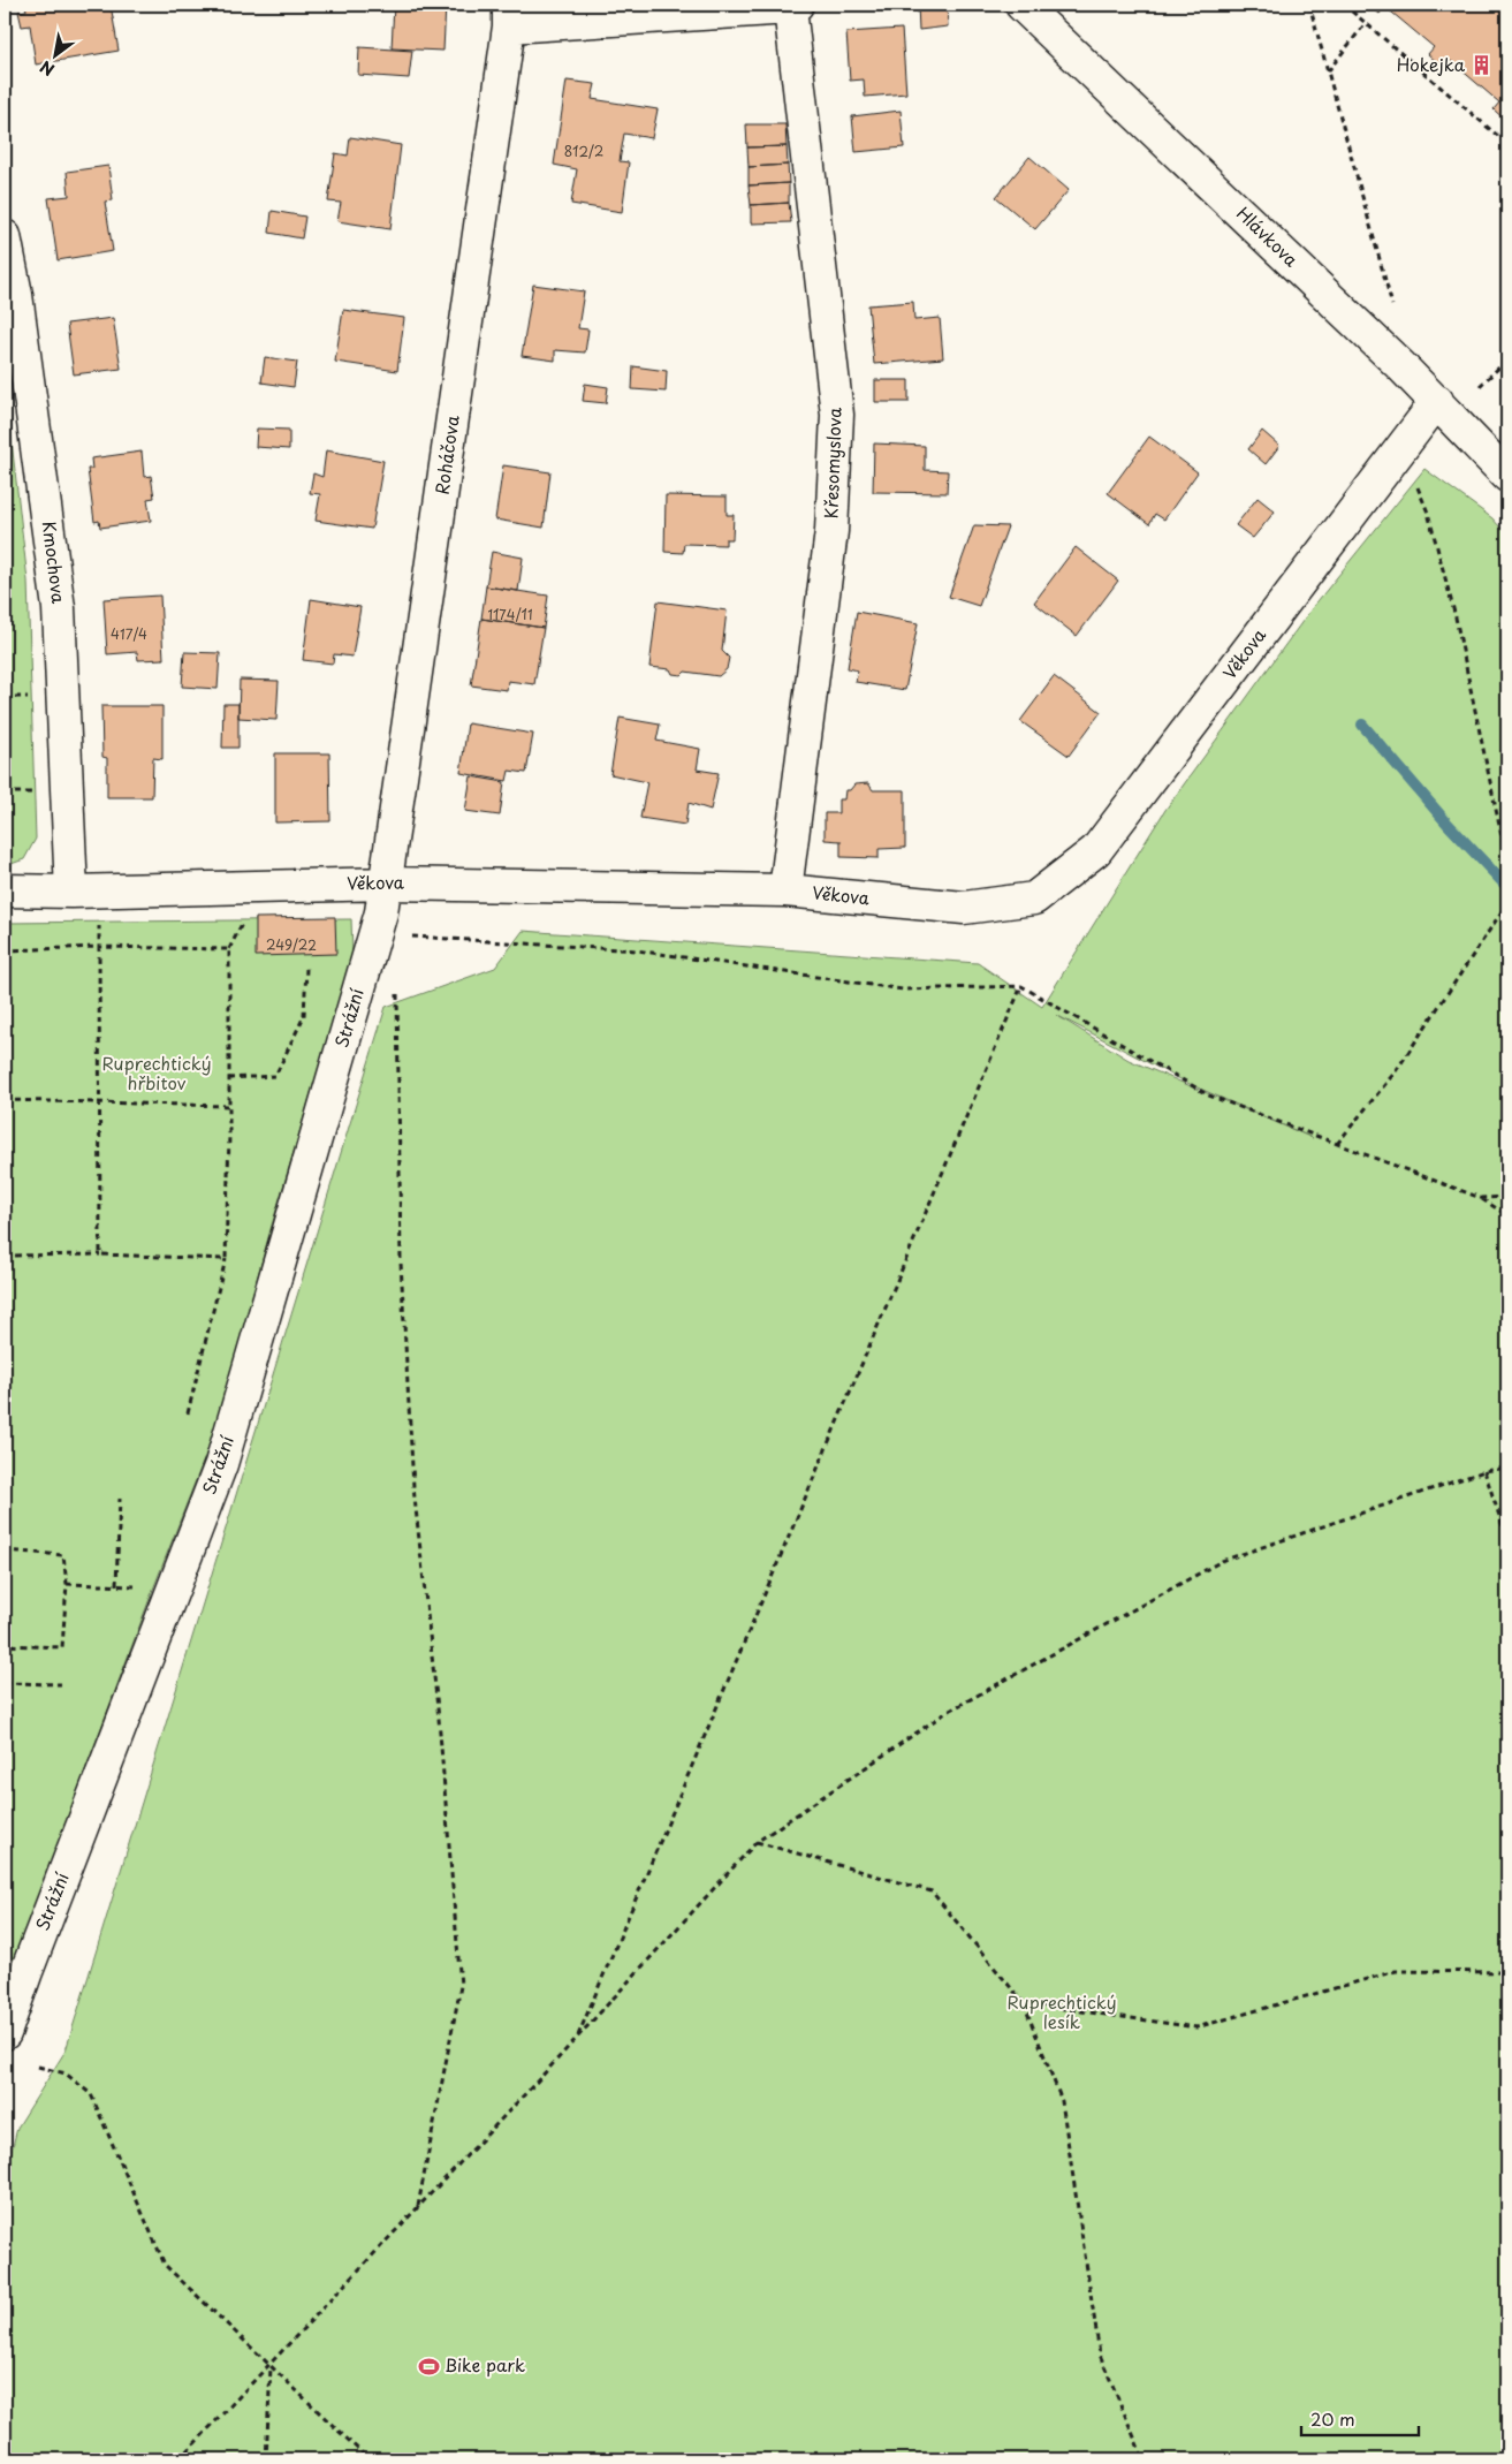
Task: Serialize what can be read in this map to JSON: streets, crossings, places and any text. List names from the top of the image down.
{
  "streets": {
    "street": [
      "Hlávkova",
      "Roháčova",
      "Křesomyslova",
      "Kmochova",
      "Věkova",
      "Strážní"
    ]
  },
  "crossings": [
    ["Hlávkova", "Věkova"],
    ["Roháčova", "Křesomyslova"],
    ["Roháčova", "Věkova"],
    ["Roháčova", "Strážní"],
    ["Křesomyslova", "Věkova"],
    ["Kmochova", "Věkova"],
    ["Věkova", "Strážní"]
  ],
  "parks": ["Ruprechtický hřbitov", "Ruprechtický lesík"],
  "places": {
    "building": ["Hokejka"],
    "sports": ["Bike park"]
  },
  "house_numbers": [
    "812/2",
    "1174/11",
    "417/4",
    "249/22"
  ],
  "scale_bar": "20 m",
  "north": "bottom left"
}
